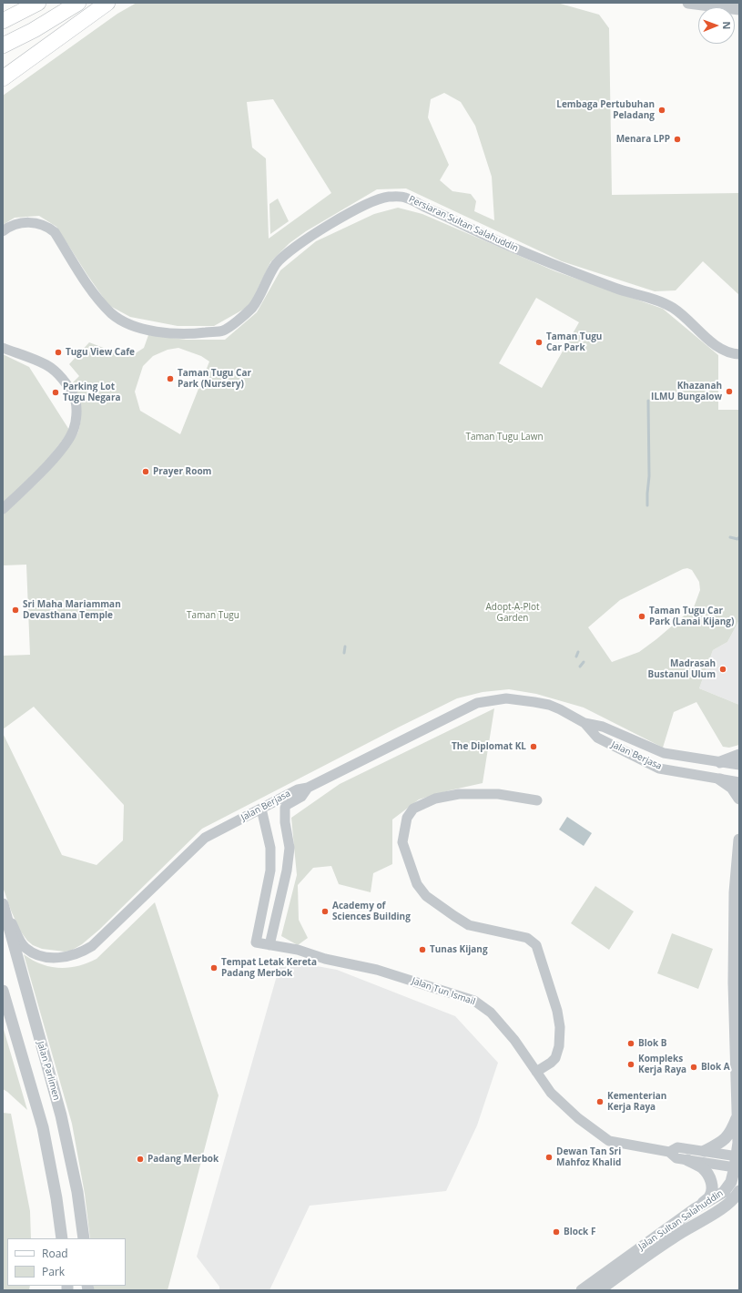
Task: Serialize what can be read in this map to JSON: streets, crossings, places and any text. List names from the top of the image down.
{
  "streets": {
    "street": [
      "Persiaran Sultan Salahuddin",
      "Jalan Berjasa",
      "Jalan Tun Ismail",
      "Jalan Parlimen",
      "Jalan Sultan Salahuddin"
    ]
  },
  "crossings": [
    ["Jalan Berjasa", "Jalan Tun Ismail"],
    ["Jalan Berjasa", "Jalan Parlimen"],
    ["Jalan Tun Ismail", "Jalan Sultan Salahuddin"]
  ],
  "parks": ["Taman Tugu Lawn", "Adopt-A-Plot Garden", "Taman Tugu"],
  "places": [
    "Lembaga Pertubuhan Peladang",
    "Menara LPP",
    "Taman Tugu Car Park",
    "Tugu View Cafe",
    "Taman Tugu Car Park (Nursery)",
    "Khazanah ILMU Bungalow",
    "Parking Lot Tugu Negara",
    "Prayer Room",
    "Sri Maha Mariamman Devasthana Temple",
    "Taman Tugu Car Park (Lanai Kijang)",
    "Madrasah Bustanul Ulum",
    "The Diplomat KL",
    "Academy of Sciences Building",
    "Tunas Kijang",
    "Tempat Letak Kereta Padang Merbok",
    "Blok B",
    "Kompleks Kerja Raya",
    "Blok A",
    "Kementerian Kerja Raya",
    "Dewan Tan Sri Mahfoz Khalid",
    "Padang Merbok",
    "Block F"
  ],
  "legend": ["Road", "Park"],
  "north": "right"
}
